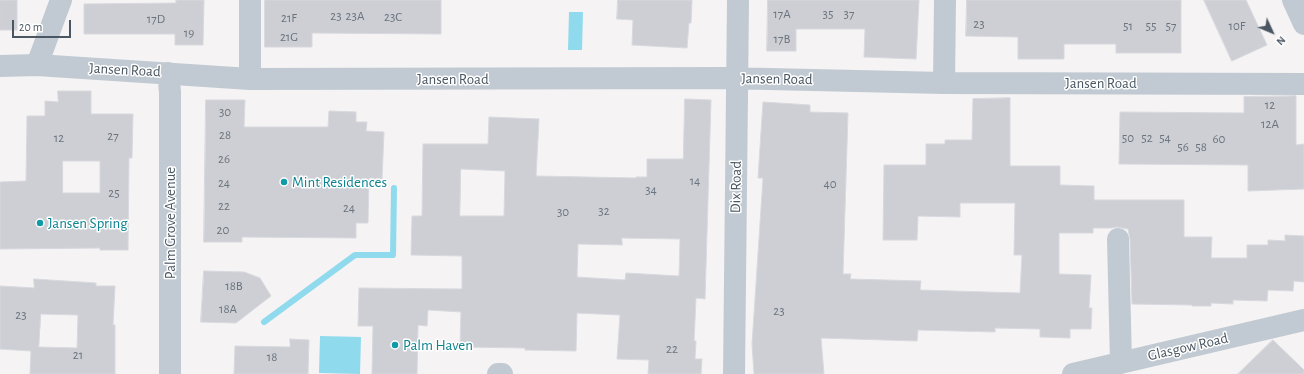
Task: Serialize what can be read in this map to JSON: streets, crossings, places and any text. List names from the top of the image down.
{
  "streets": {
    "street": [
      "Jansen Road",
      "Dix Road",
      "Palm Grove Avenue",
      "Glasgow Road"
    ]
  },
  "crossings": [
    ["Jansen Road", "Dix Road"],
    ["Jansen Road", "Palm Grove Avenue"]
  ],
  "places": ["Mint Residences", "Jansen Spring", "Palm Haven"],
  "house_numbers": [
    "17A",
    "35",
    "37",
    "23",
    "23A",
    "23C",
    "21F",
    "17D",
    "23",
    "51",
    "55",
    "57",
    "10F",
    "19",
    "21G",
    "17B",
    "12",
    "30",
    "12A",
    "28",
    "27",
    "12",
    "50",
    "52",
    "54",
    "60",
    "56",
    "58",
    "26",
    "14",
    "24",
    "40",
    "34",
    "25",
    "22",
    "24",
    "32",
    "30",
    "20",
    "18B",
    "18A",
    "23",
    "23",
    "22",
    "21",
    "18"
  ],
  "scale_bar": "20 m",
  "north": "bottom right"
}
